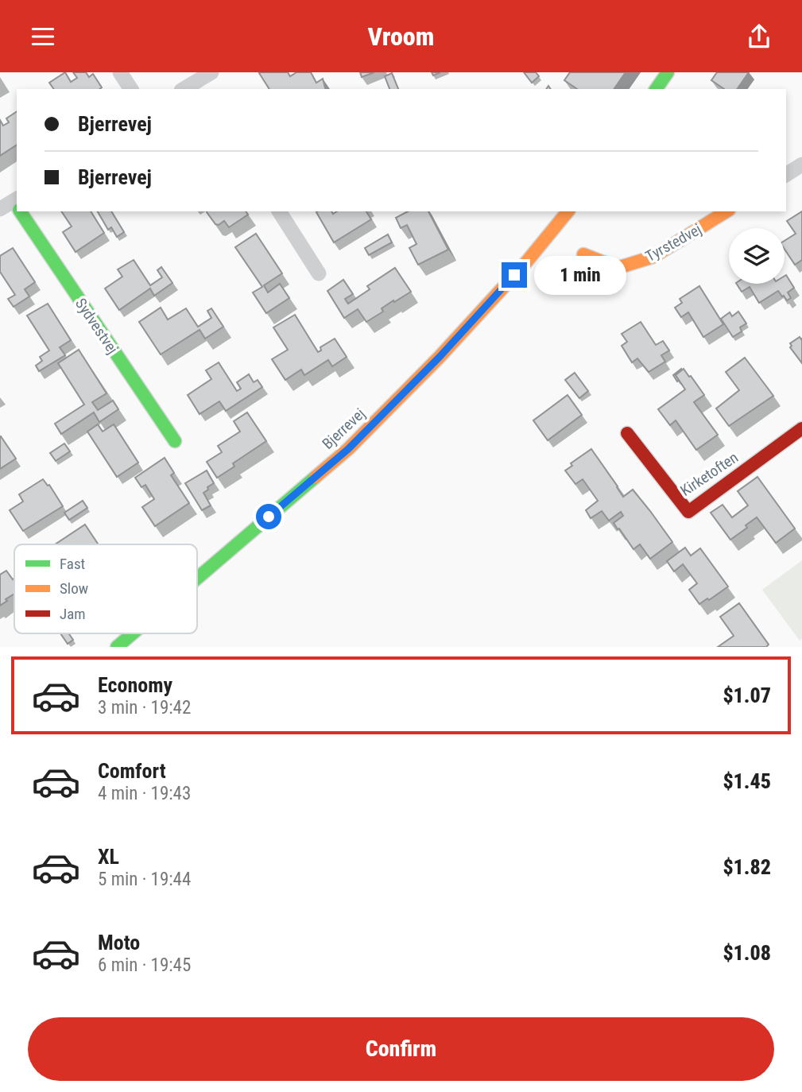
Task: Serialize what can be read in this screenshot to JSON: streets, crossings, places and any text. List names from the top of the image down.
{
  "streets": {
    "street": [
      "Tyrstedvej",
      "Sydvestvej",
      "Bjerrevej",
      "Kirketoften"
    ]
  },
  "legend": ["Fast", "Slow", "Jam"],
  "page": {
    "header": "Vroom",
    "banner": ["Bjerrevej", "Bjerrevej"],
    "bubble": "1 min",
    "list": [
      {
        "name": "Economy",
        "note": "3 min · 19:42",
        "value": "$1.07"
      },
      {
        "name": "Comfort",
        "note": "4 min · 19:43",
        "value": "$1.45"
      },
      {
        "name": "XL",
        "note": "5 min · 19:44",
        "value": "$1.82"
      },
      {
        "name": "Moto",
        "note": "6 min · 19:45",
        "value": "$1.08"
      }
    ],
    "buttons": "Confirm"
  }
}
